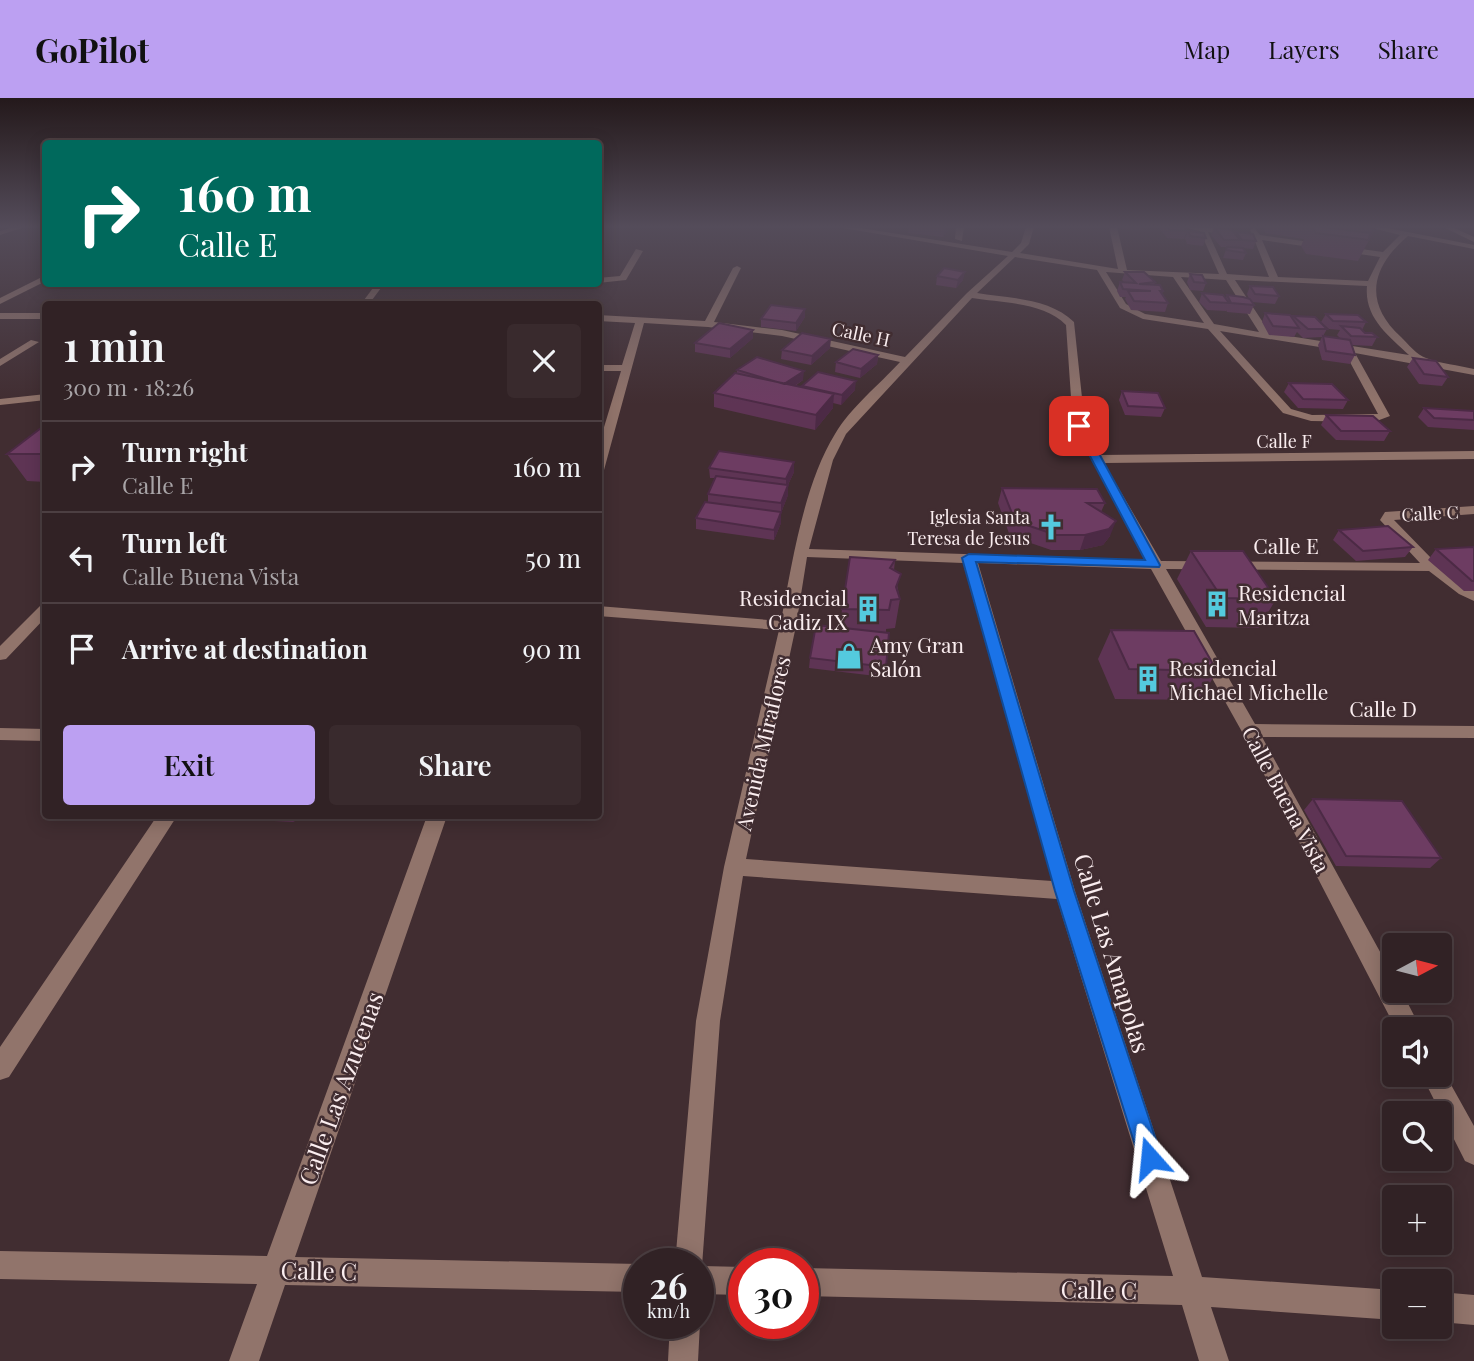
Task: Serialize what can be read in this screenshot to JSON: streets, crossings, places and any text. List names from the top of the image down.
{
  "streets": {
    "street": [
      "Calle H",
      "Calle F",
      "Calle C",
      "Calle E",
      "Calle D",
      "Avenida Miraflores",
      "Calle Buena Vista",
      "Calle Las Amapolas",
      "Calle Las Azucenas"
    ]
  },
  "crossings": [
    ["Calle H", "Avenida Miraflores"],
    ["Calle F", "Calle Buena Vista"],
    ["Calle C", "Calle E"],
    ["Calle C", "Calle Las Amapolas"],
    ["Calle C", "Calle Las Azucenas"],
    ["Calle E", "Avenida Miraflores"],
    ["Calle E", "Calle Buena Vista"],
    ["Calle E", "Calle Las Amapolas"],
    ["Calle D", "Calle Buena Vista"],
    ["Avenida Miraflores", "Calle Buena Vista"]
  ],
  "places": {
    "church": ["Iglesia Santa Teresa de Jesus"],
    "building": ["Residencial Maritza", "Residencial Cadiz IX", "Residencial Michael Michelle"],
    "shop": ["Amy Gran Salón"]
  },
  "north": "right",
  "page": {
    "header": "GoPilot",
    "nav": ["Map", "Layers", "Share"],
    "turn": ["160 m", "Calle E"],
    "heading": ["1 min", "300 m · 18:26"],
    "list": [
      {
        "name": "Turn right",
        "note": "Calle E",
        "value": "160 m"
      },
      {
        "name": "Turn left",
        "note": "Calle Buena Vista",
        "value": "50 m"
      },
      {
        "name": "Arrive at destination",
        "value": "90 m"
      }
    ],
    "buttons": ["Exit", "Share"],
    "map_buttons": ["+", "−"],
    "speed": "26 km/h",
    "limit": "30"
  }
}
